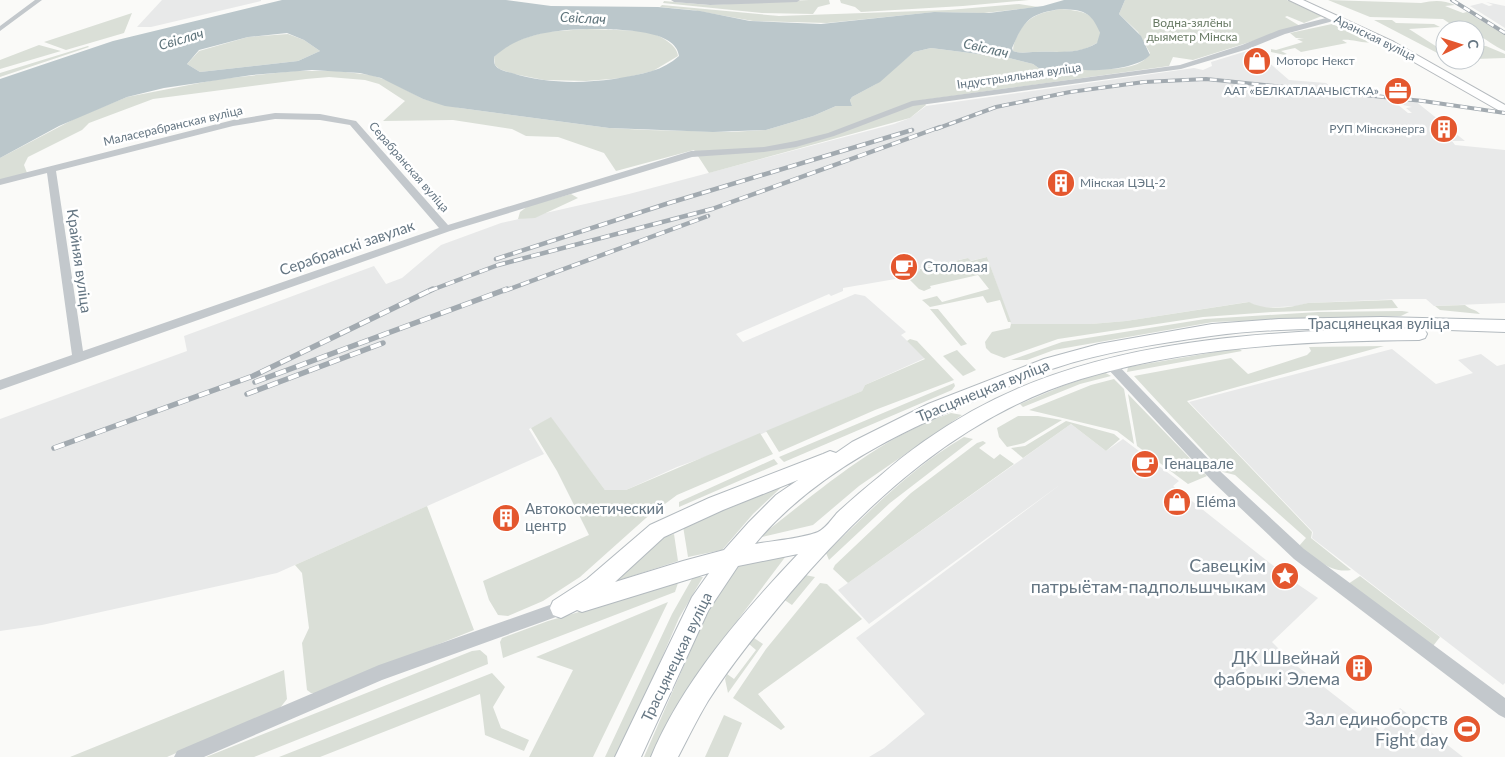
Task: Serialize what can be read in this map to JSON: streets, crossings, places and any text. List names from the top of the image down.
{
  "streets": {
    "main road": ["Аранская вуліца", "Трасцянецкая вуліца"],
    "street": [
      "Індустрыяльная вуліца",
      "Маласерабранская вуліца",
      "Серабранская вуліца",
      "Серабранскі завулак",
      "Крайняя вуліца"
    ]
  },
  "crossings": [
    ["Аранская вуліца", "Індустрыяльная вуліца"],
    ["Індустрыяльная вуліца", "Серабранскі завулак"],
    ["Маласерабранская вуліца", "Серабранская вуліца"],
    ["Маласерабранская вуліца", "Крайняя вуліца"],
    ["Серабранская вуліца", "Серабранскі завулак"],
    ["Серабранскі завулак", "Крайняя вуліца"]
  ],
  "water": ["Свіслач"],
  "parks": ["Водна-зялёны дыяметр Мінска"],
  "places": {
    "shop": ["Моторс Некст", "Eléma"],
    "office": ["ААТ «БЕЛКАТЛААЧЫСТКА»"],
    "building": [
      "РУП Мінскэнерга",
      "Мінская ЦЭЦ-2",
      "Автокосметический центр",
      "ДК Швейнай фабрыкі Элема"
    ],
    "cafe": ["Столовая", "Генацвале"],
    "place": ["Савецкім патрыётам-падпольшчыкам"],
    "sports": ["Зал единоборств Fight day"]
  },
  "north": "right"
}
